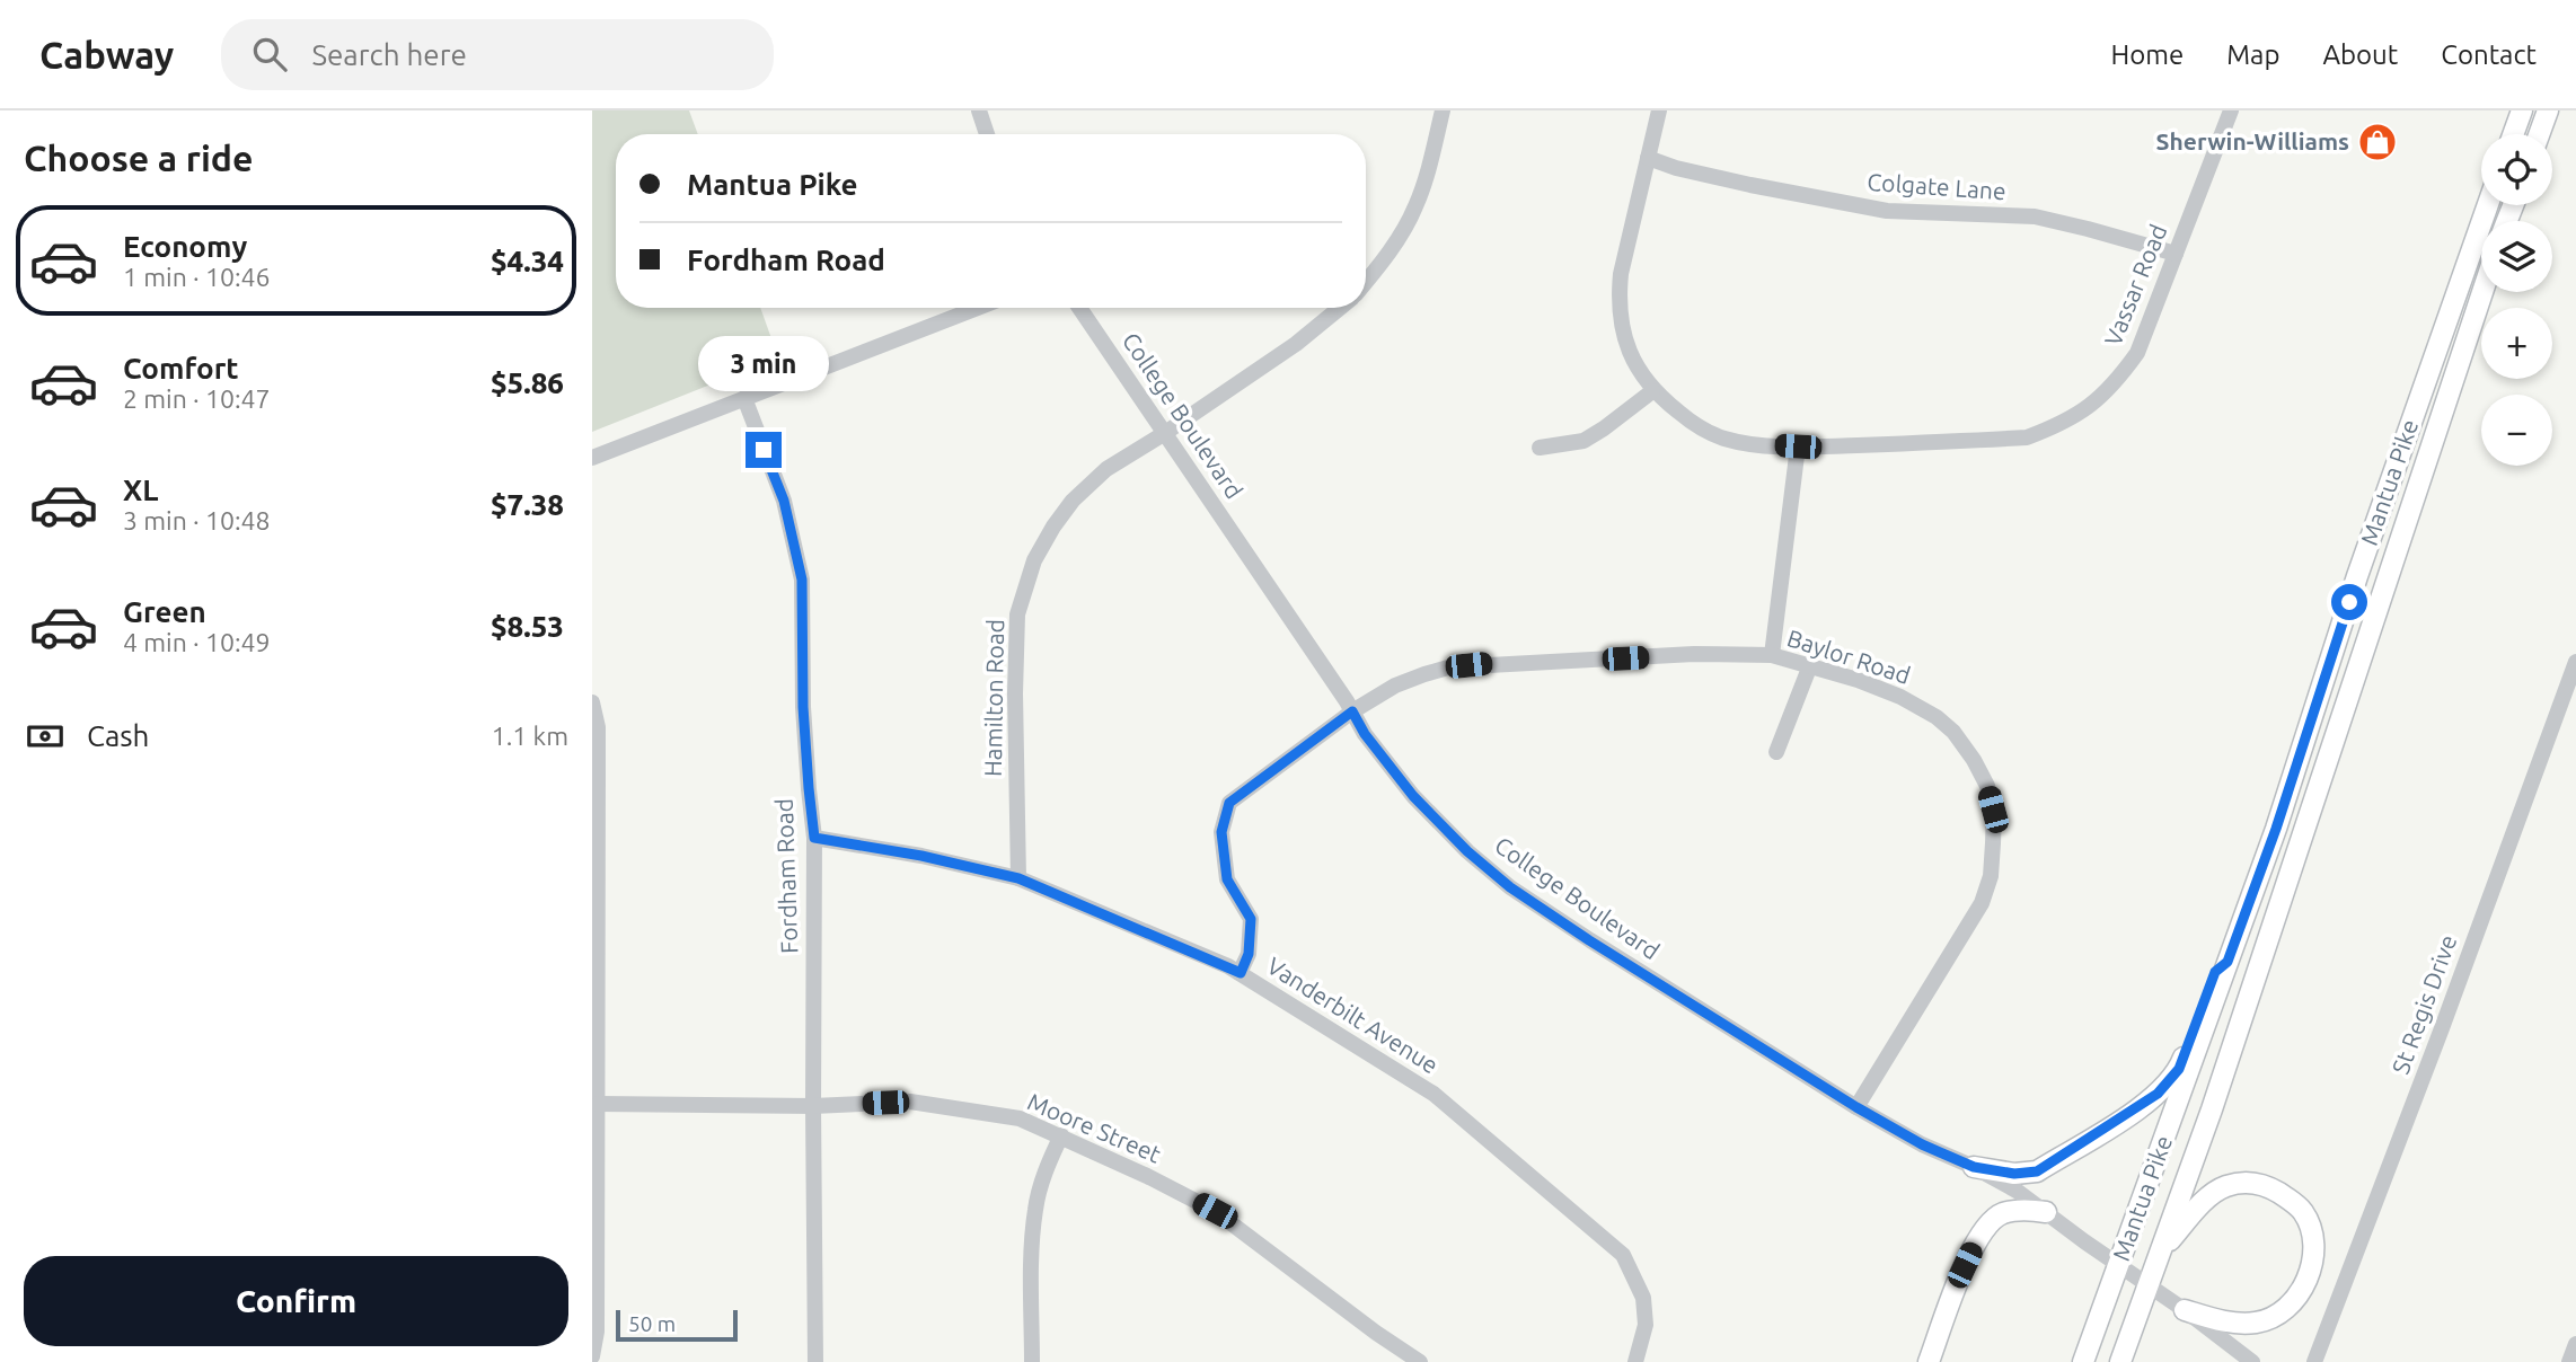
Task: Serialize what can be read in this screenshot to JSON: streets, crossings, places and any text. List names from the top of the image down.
{
  "streets": {
    "main road": ["Mantua Pike"],
    "street": [
      "Colgate Lane",
      "Vassar Road",
      "College Boulevard",
      "Baylor Road",
      "Hamilton Road",
      "Fordham Road",
      "St Regis Drive",
      "Vanderbilt Avenue",
      "Moore Street"
    ]
  },
  "crossings": [
    ["Colgate Lane", "Vassar Road"],
    ["College Boulevard", "Mantua Pike"],
    ["College Boulevard", "Baylor Road"],
    ["College Boulevard", "Hamilton Road"],
    ["Baylor Road", "Vanderbilt Avenue"],
    ["Hamilton Road", "Vanderbilt Avenue"],
    ["Fordham Road", "Vanderbilt Avenue"],
    ["Fordham Road", "Moore Street"]
  ],
  "places": {
    "shop": ["Sherwin-Williams"]
  },
  "scale_bar": "50 m",
  "page": {
    "header": "Cabway",
    "search": "Search here",
    "nav": [
      "Home",
      "Map",
      "About",
      "Contact"
    ],
    "heading": "Choose a ride",
    "map_buttons": ["+", "−"],
    "banner": ["Mantua Pike", "Fordham Road"],
    "list": [
      {
        "name": "Economy",
        "note": "1 min · 10:46",
        "value": "$4.34"
      },
      {
        "name": "Comfort",
        "note": "2 min · 10:47",
        "value": "$5.86"
      },
      {
        "name": "XL",
        "note": "3 min · 10:48",
        "value": "$7.38"
      },
      {
        "name": "Green",
        "note": "4 min · 10:49",
        "value": "$8.53"
      }
    ],
    "bubble": "3 min",
    "pay": ["Cash", "1.1 km"],
    "buttons": "Confirm",
    "scale": "50 m"
  }
}
